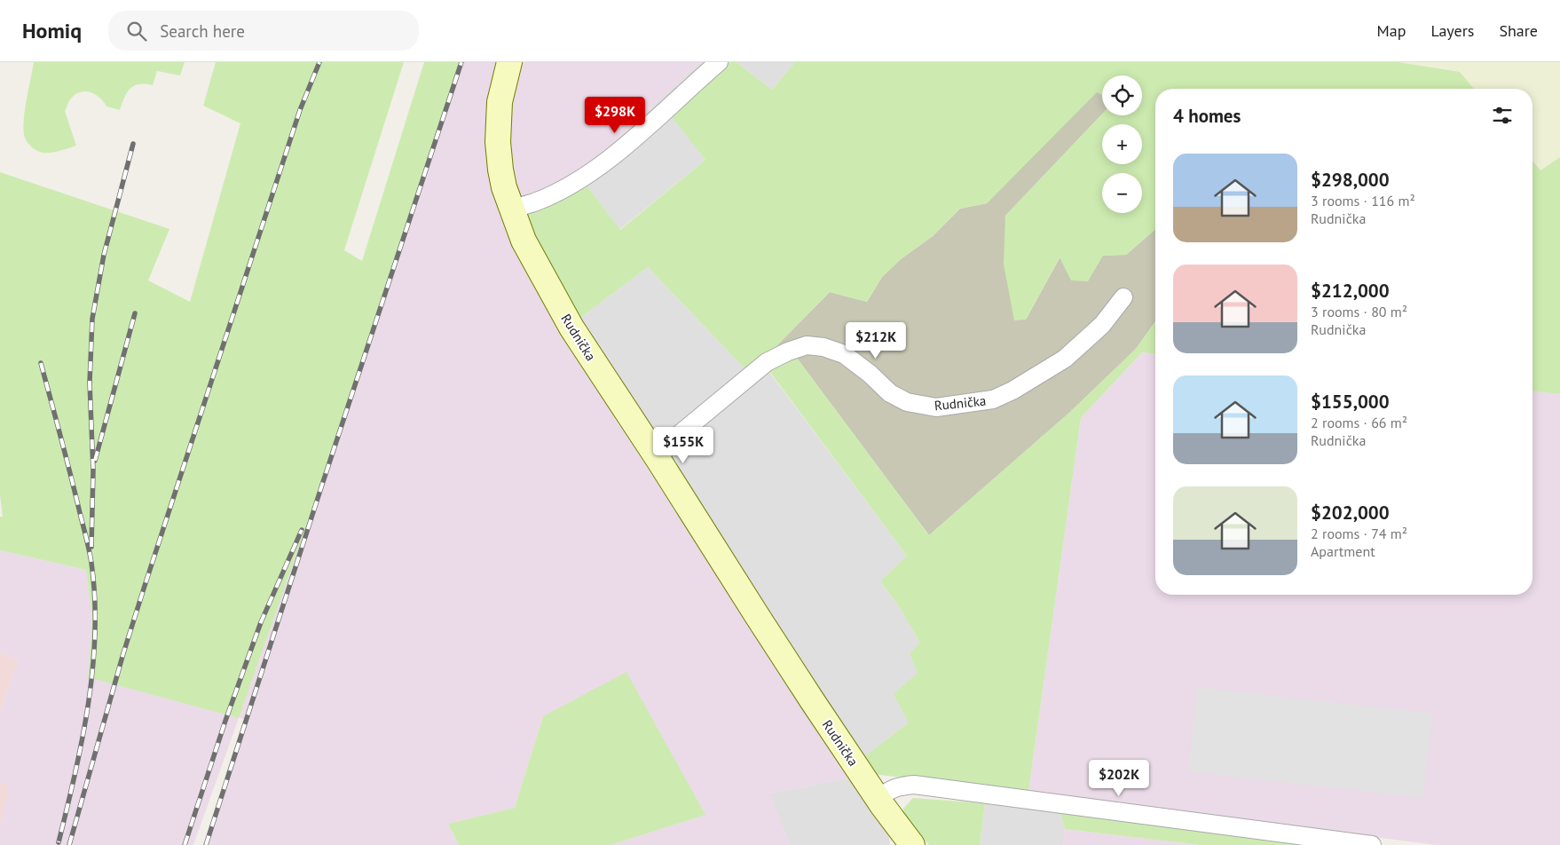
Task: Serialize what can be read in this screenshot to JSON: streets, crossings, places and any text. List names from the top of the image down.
{
  "streets": {
    "street": ["Rudnička"]
  },
  "page": {
    "header": "Homiq",
    "search": "Search here",
    "nav": ["Map", "Layers", "Share"],
    "map_buttons": ["+", "−"],
    "heading": "4 homes",
    "price": [
      "$298K",
      "$212K",
      "$155K",
      "$202K"
    ],
    "list": [
      {
        "name": "$298,000",
        "note": "3 rooms · 116 m² · Rudnička"
      },
      {
        "name": "$212,000",
        "note": "3 rooms · 80 m² · Rudnička"
      },
      {
        "name": "$155,000",
        "note": "2 rooms · 66 m² · Rudnička"
      },
      {
        "name": "$202,000",
        "note": "2 rooms · 74 m² · Apartment"
      }
    ]
  }
}
